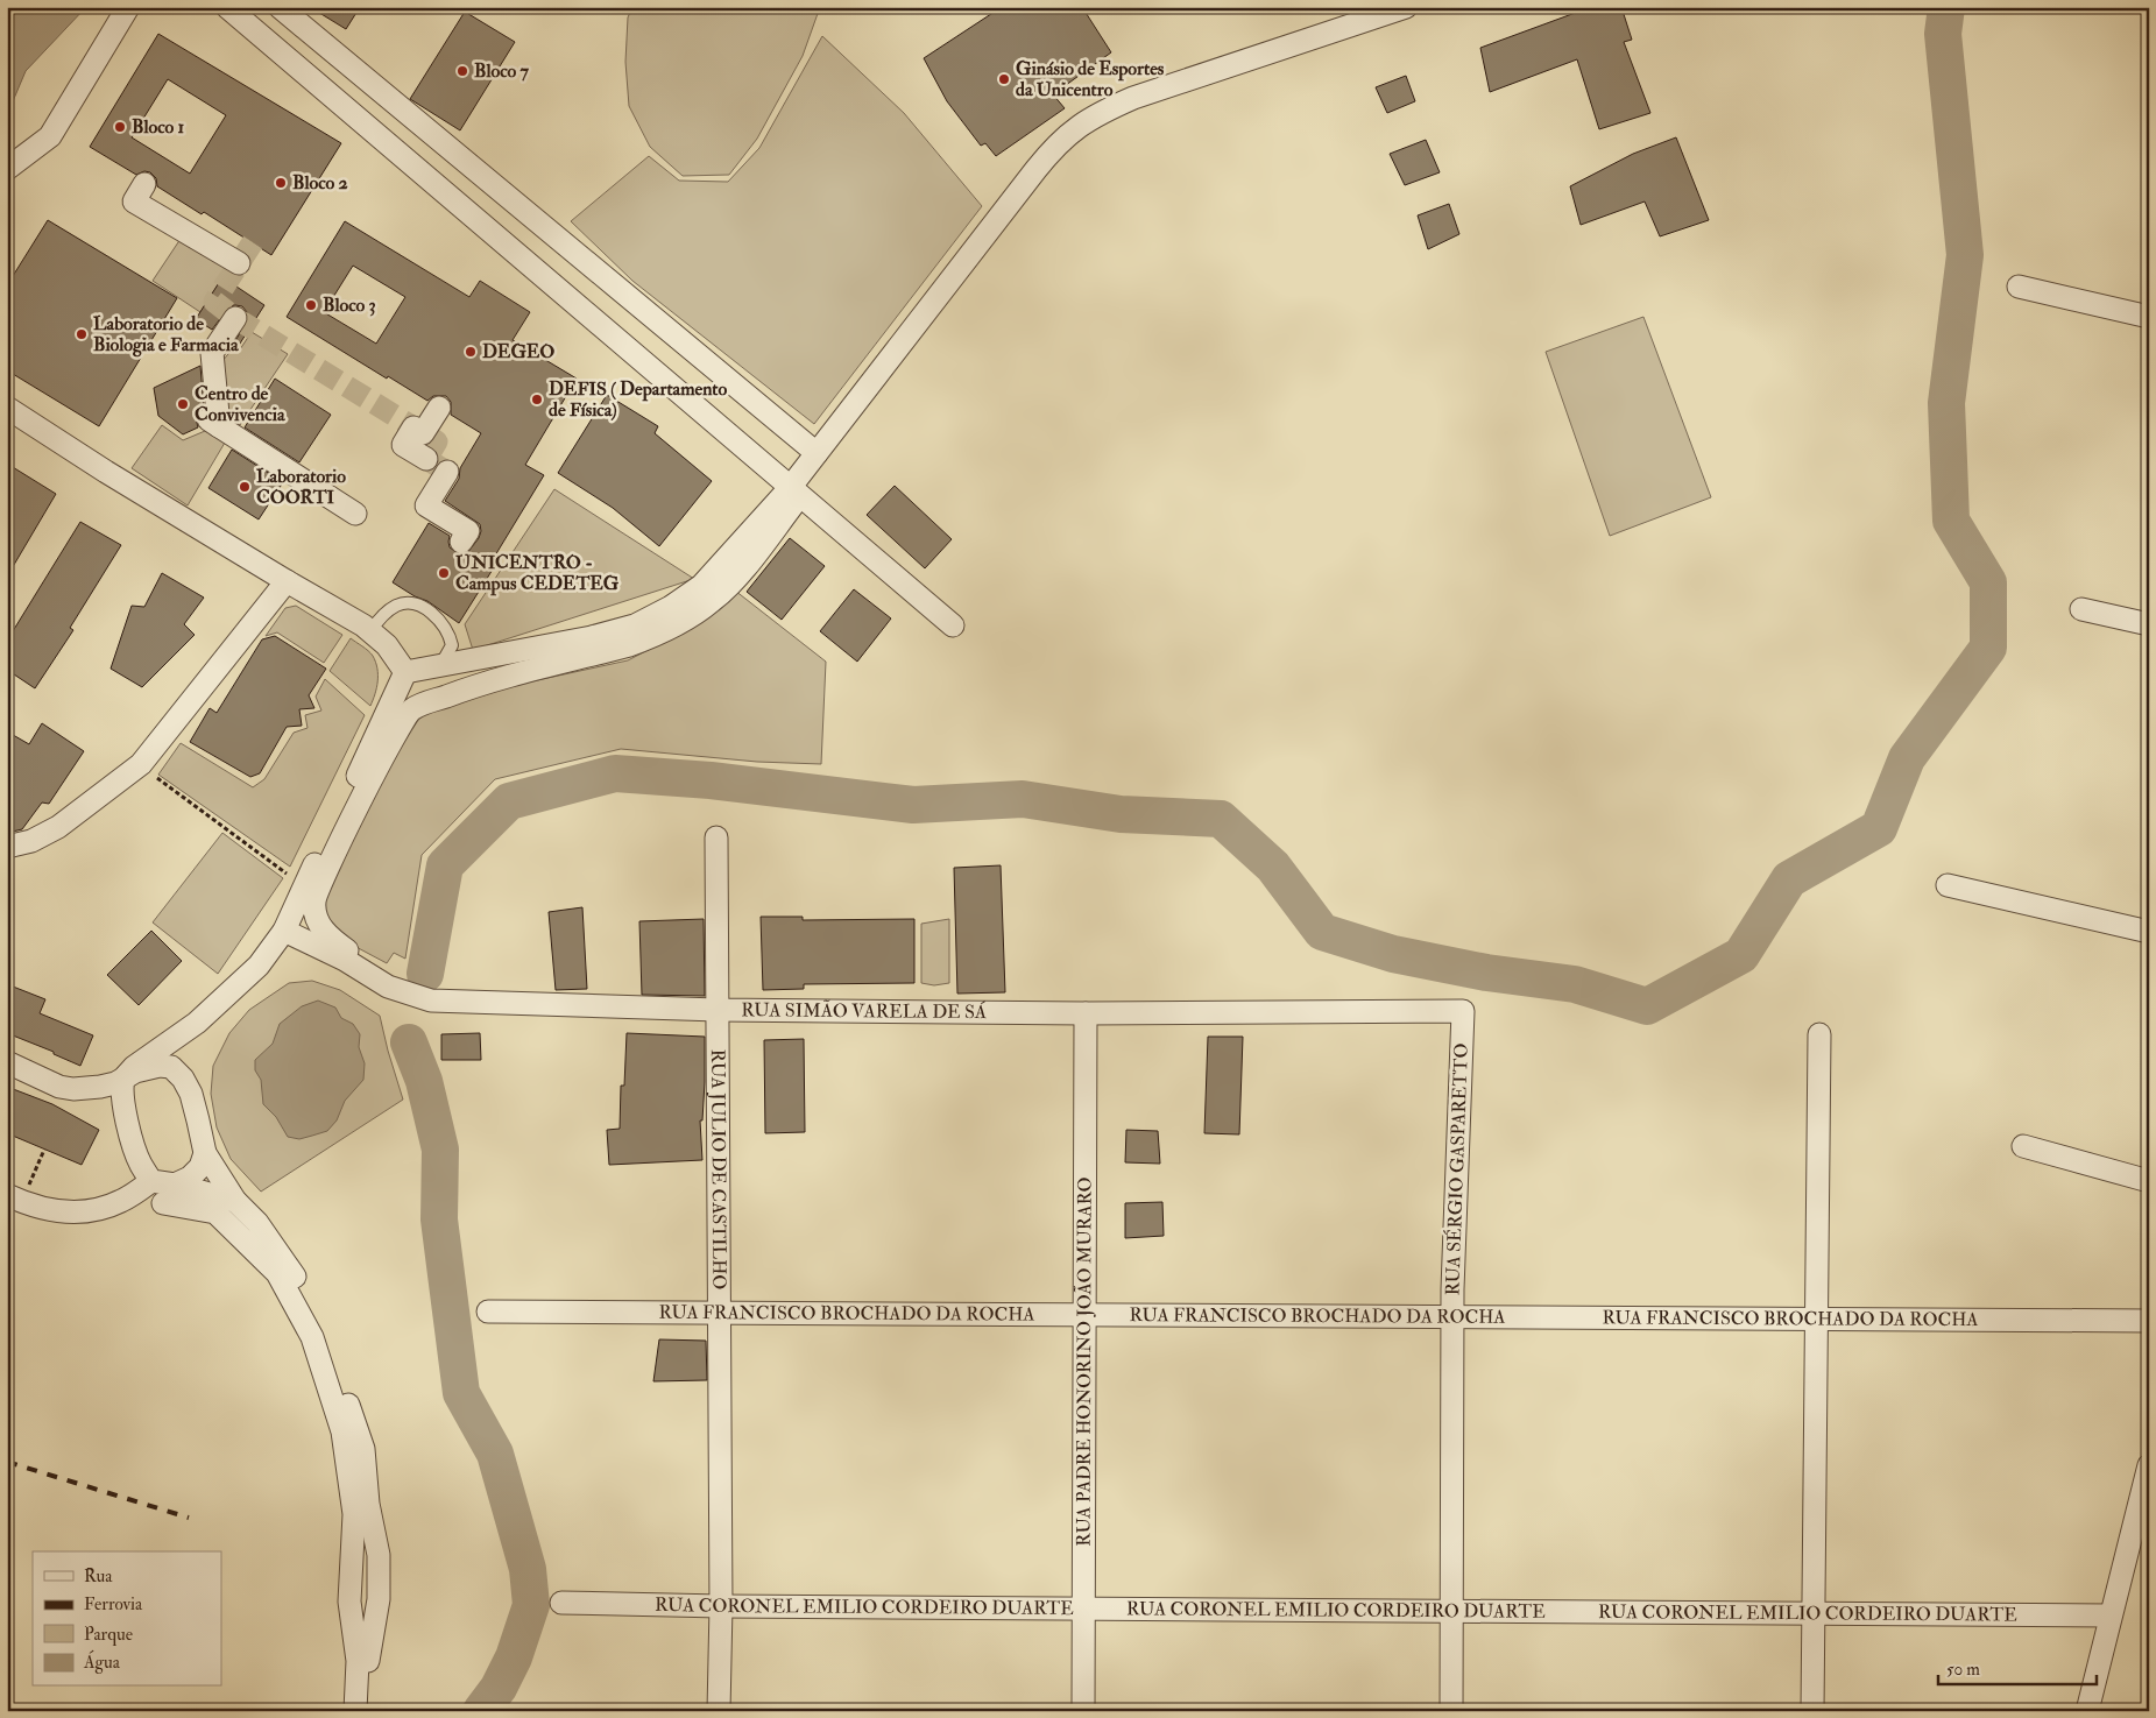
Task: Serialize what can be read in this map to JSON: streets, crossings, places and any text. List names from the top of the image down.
{
  "streets": {
    "street": [
      "RUA SIMÃO VARELA DE SÁ",
      "RUA JULIO DE CASTILHO",
      "RUA SÉRGIO GASPARETTO",
      "RUA FRANCISCO BROCHADO DA ROCHA",
      "RUA PADRE HONORINO JOÃO MURARO",
      "RUA CORONEL EMILIO CORDEIRO DUARTE"
    ]
  },
  "crossings": [
    ["RUA SIMÃO VARELA DE SÁ", "RUA JULIO DE CASTILHO"],
    ["RUA SIMÃO VARELA DE SÁ", "RUA SÉRGIO GASPARETTO"],
    ["RUA SIMÃO VARELA DE SÁ", "RUA PADRE HONORINO JOÃO MURARO"],
    ["RUA JULIO DE CASTILHO", "RUA FRANCISCO BROCHADO DA ROCHA"],
    ["RUA JULIO DE CASTILHO", "RUA CORONEL EMILIO CORDEIRO DUARTE"],
    ["RUA SÉRGIO GASPARETTO", "RUA FRANCISCO BROCHADO DA ROCHA"],
    ["RUA SÉRGIO GASPARETTO", "RUA CORONEL EMILIO CORDEIRO DUARTE"],
    ["RUA FRANCISCO BROCHADO DA ROCHA", "RUA PADRE HONORINO JOÃO MURARO"],
    ["RUA PADRE HONORINO JOÃO MURARO", "RUA CORONEL EMILIO CORDEIRO DUARTE"]
  ],
  "places": [
    "Bloco 7",
    "Ginásio de Esportes da Unicentro",
    "Bloco 1",
    "Bloco 2",
    "Bloco 3",
    "Laboratorio de Biologia e Farmacia",
    "DEGEO",
    "DEFIS ( Departamento de Física)",
    "Centro de Convivencia",
    "Laboratorio COORTI",
    "UNICENTRO - Campus CEDETEG"
  ],
  "legend": [
    "Rua",
    "Ferrovia",
    "Parque",
    "Água"
  ],
  "scale_bar": "50 m"
}
